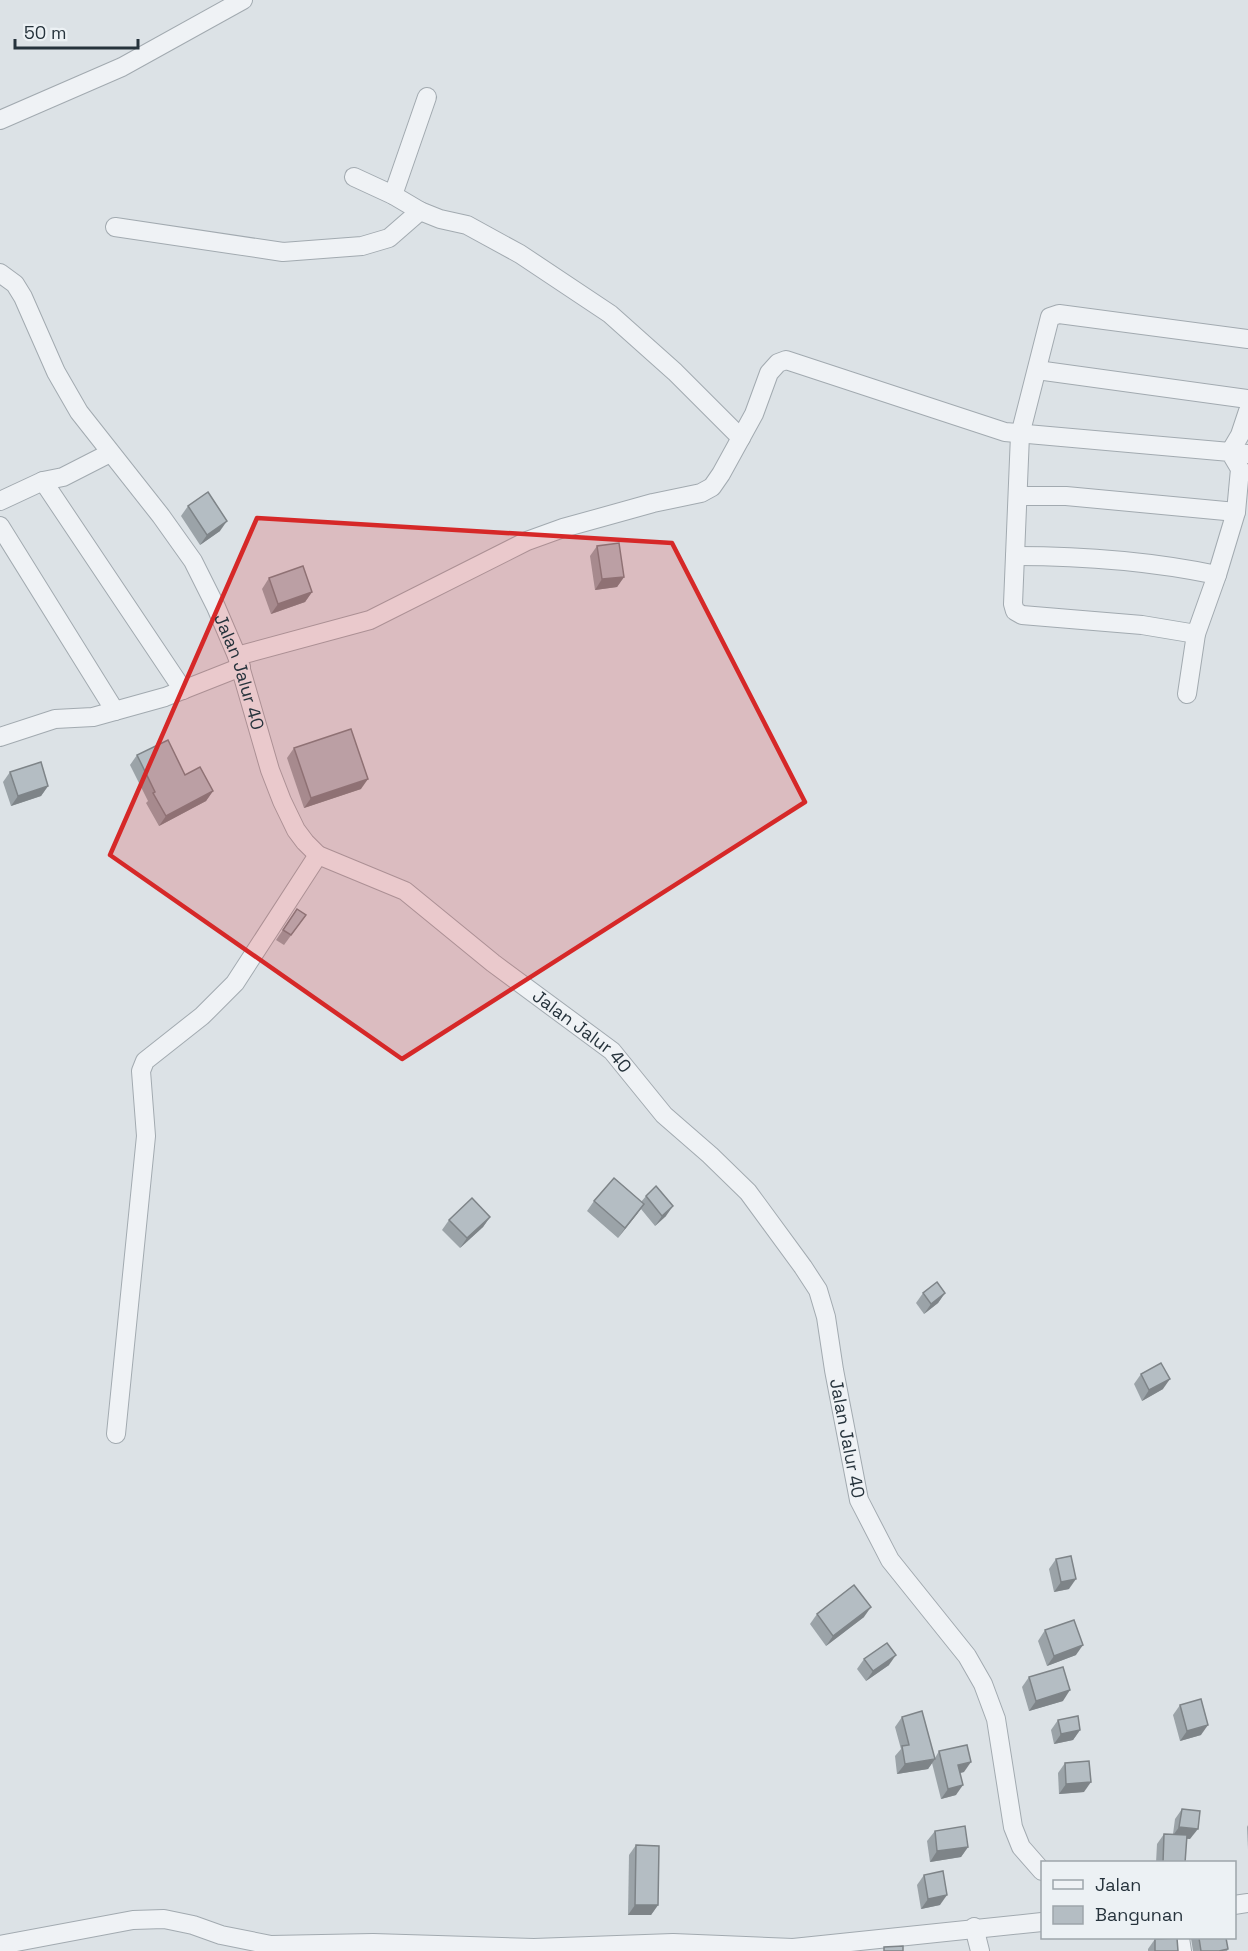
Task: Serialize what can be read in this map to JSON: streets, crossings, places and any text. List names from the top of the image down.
{
  "streets": {
    "street": ["Jalan Jalur 40"]
  },
  "legend": ["Jalan", "Bangunan"],
  "scale_bar": "50 m"
}
